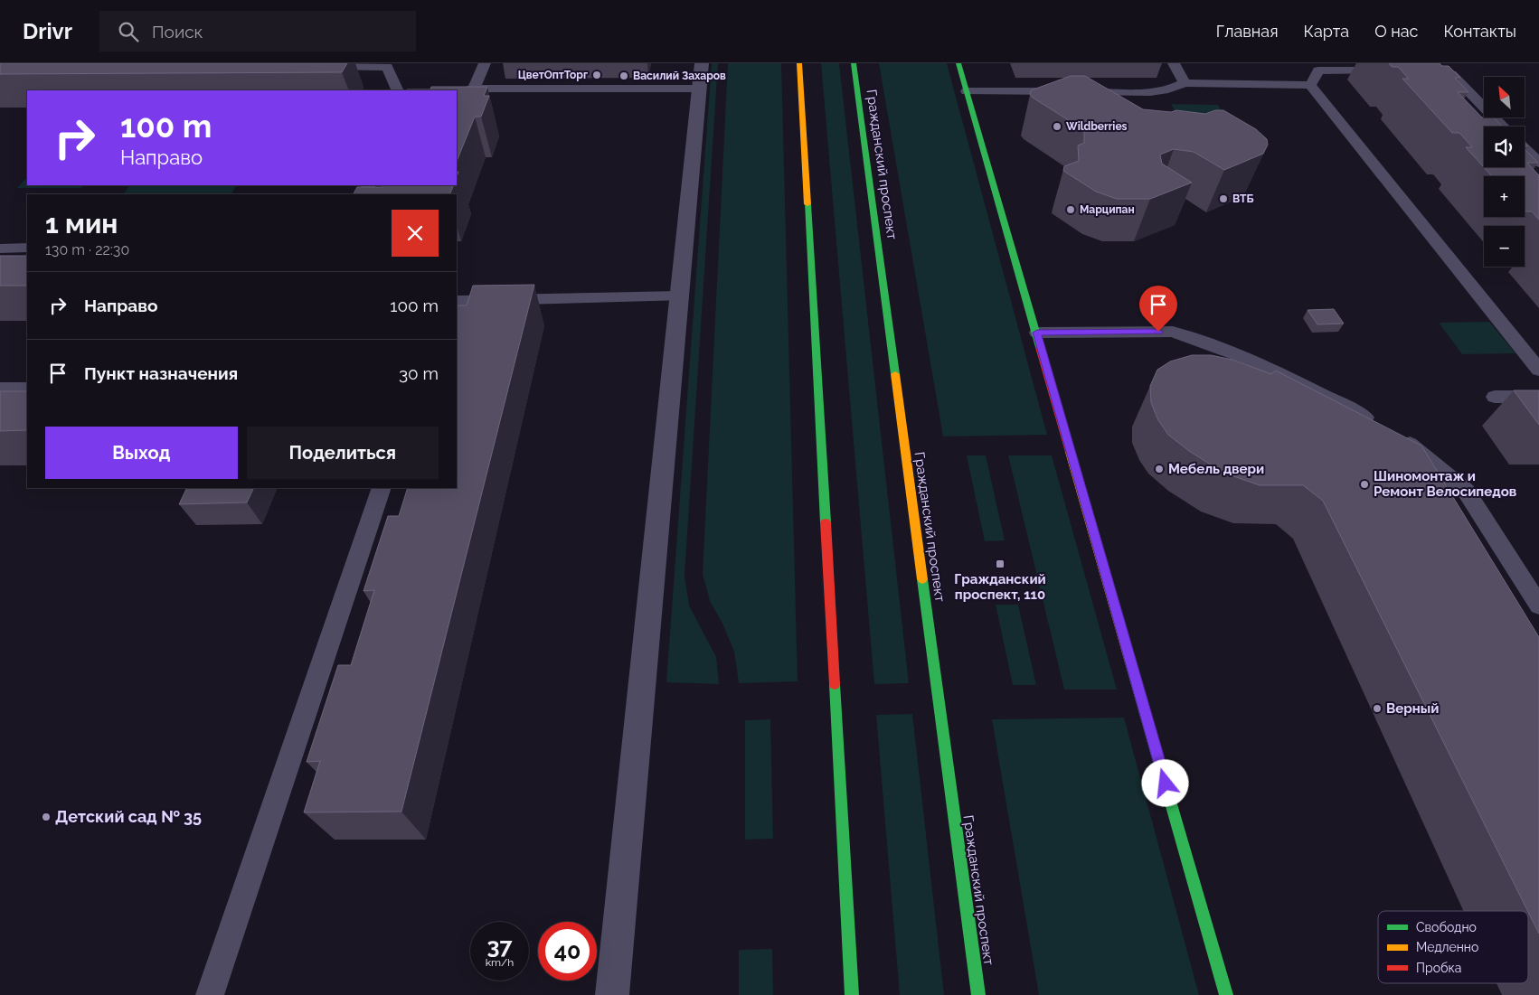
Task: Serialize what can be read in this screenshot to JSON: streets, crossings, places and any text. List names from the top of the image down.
{
  "streets": {
    "main road": ["Гражданский проспект"]
  },
  "places": {
    "other": [
      "ЦветОптТорг",
      "Василий Захаров",
      "Wildberries",
      "ВТБ",
      "Марципан",
      "Мебель двери",
      "Шиномонтаж и Ремонт Велосипедов",
      "Верный",
      "Детский сад № 35"
    ],
    "transit": ["Гражданский проспект, 110"]
  },
  "legend": ["Свободно", "Медленно", "Пробка"],
  "north": "top left",
  "page": {
    "header": "Drivr",
    "search": "Поиск",
    "nav": [
      "Главная",
      "Карта",
      "О нас",
      "Контакты"
    ],
    "map_buttons": ["+", "−"],
    "turn": ["100 m", "Направо"],
    "heading": ["1 мин", "130 m · 22:30"],
    "list": [
      {
        "name": "Направо",
        "value": "100 m"
      },
      {
        "name": "Пункт назначения",
        "value": "30 m"
      }
    ],
    "buttons": ["Выход", "Поделиться"],
    "speed": "37 km/h",
    "limit": "40"
  }
}
